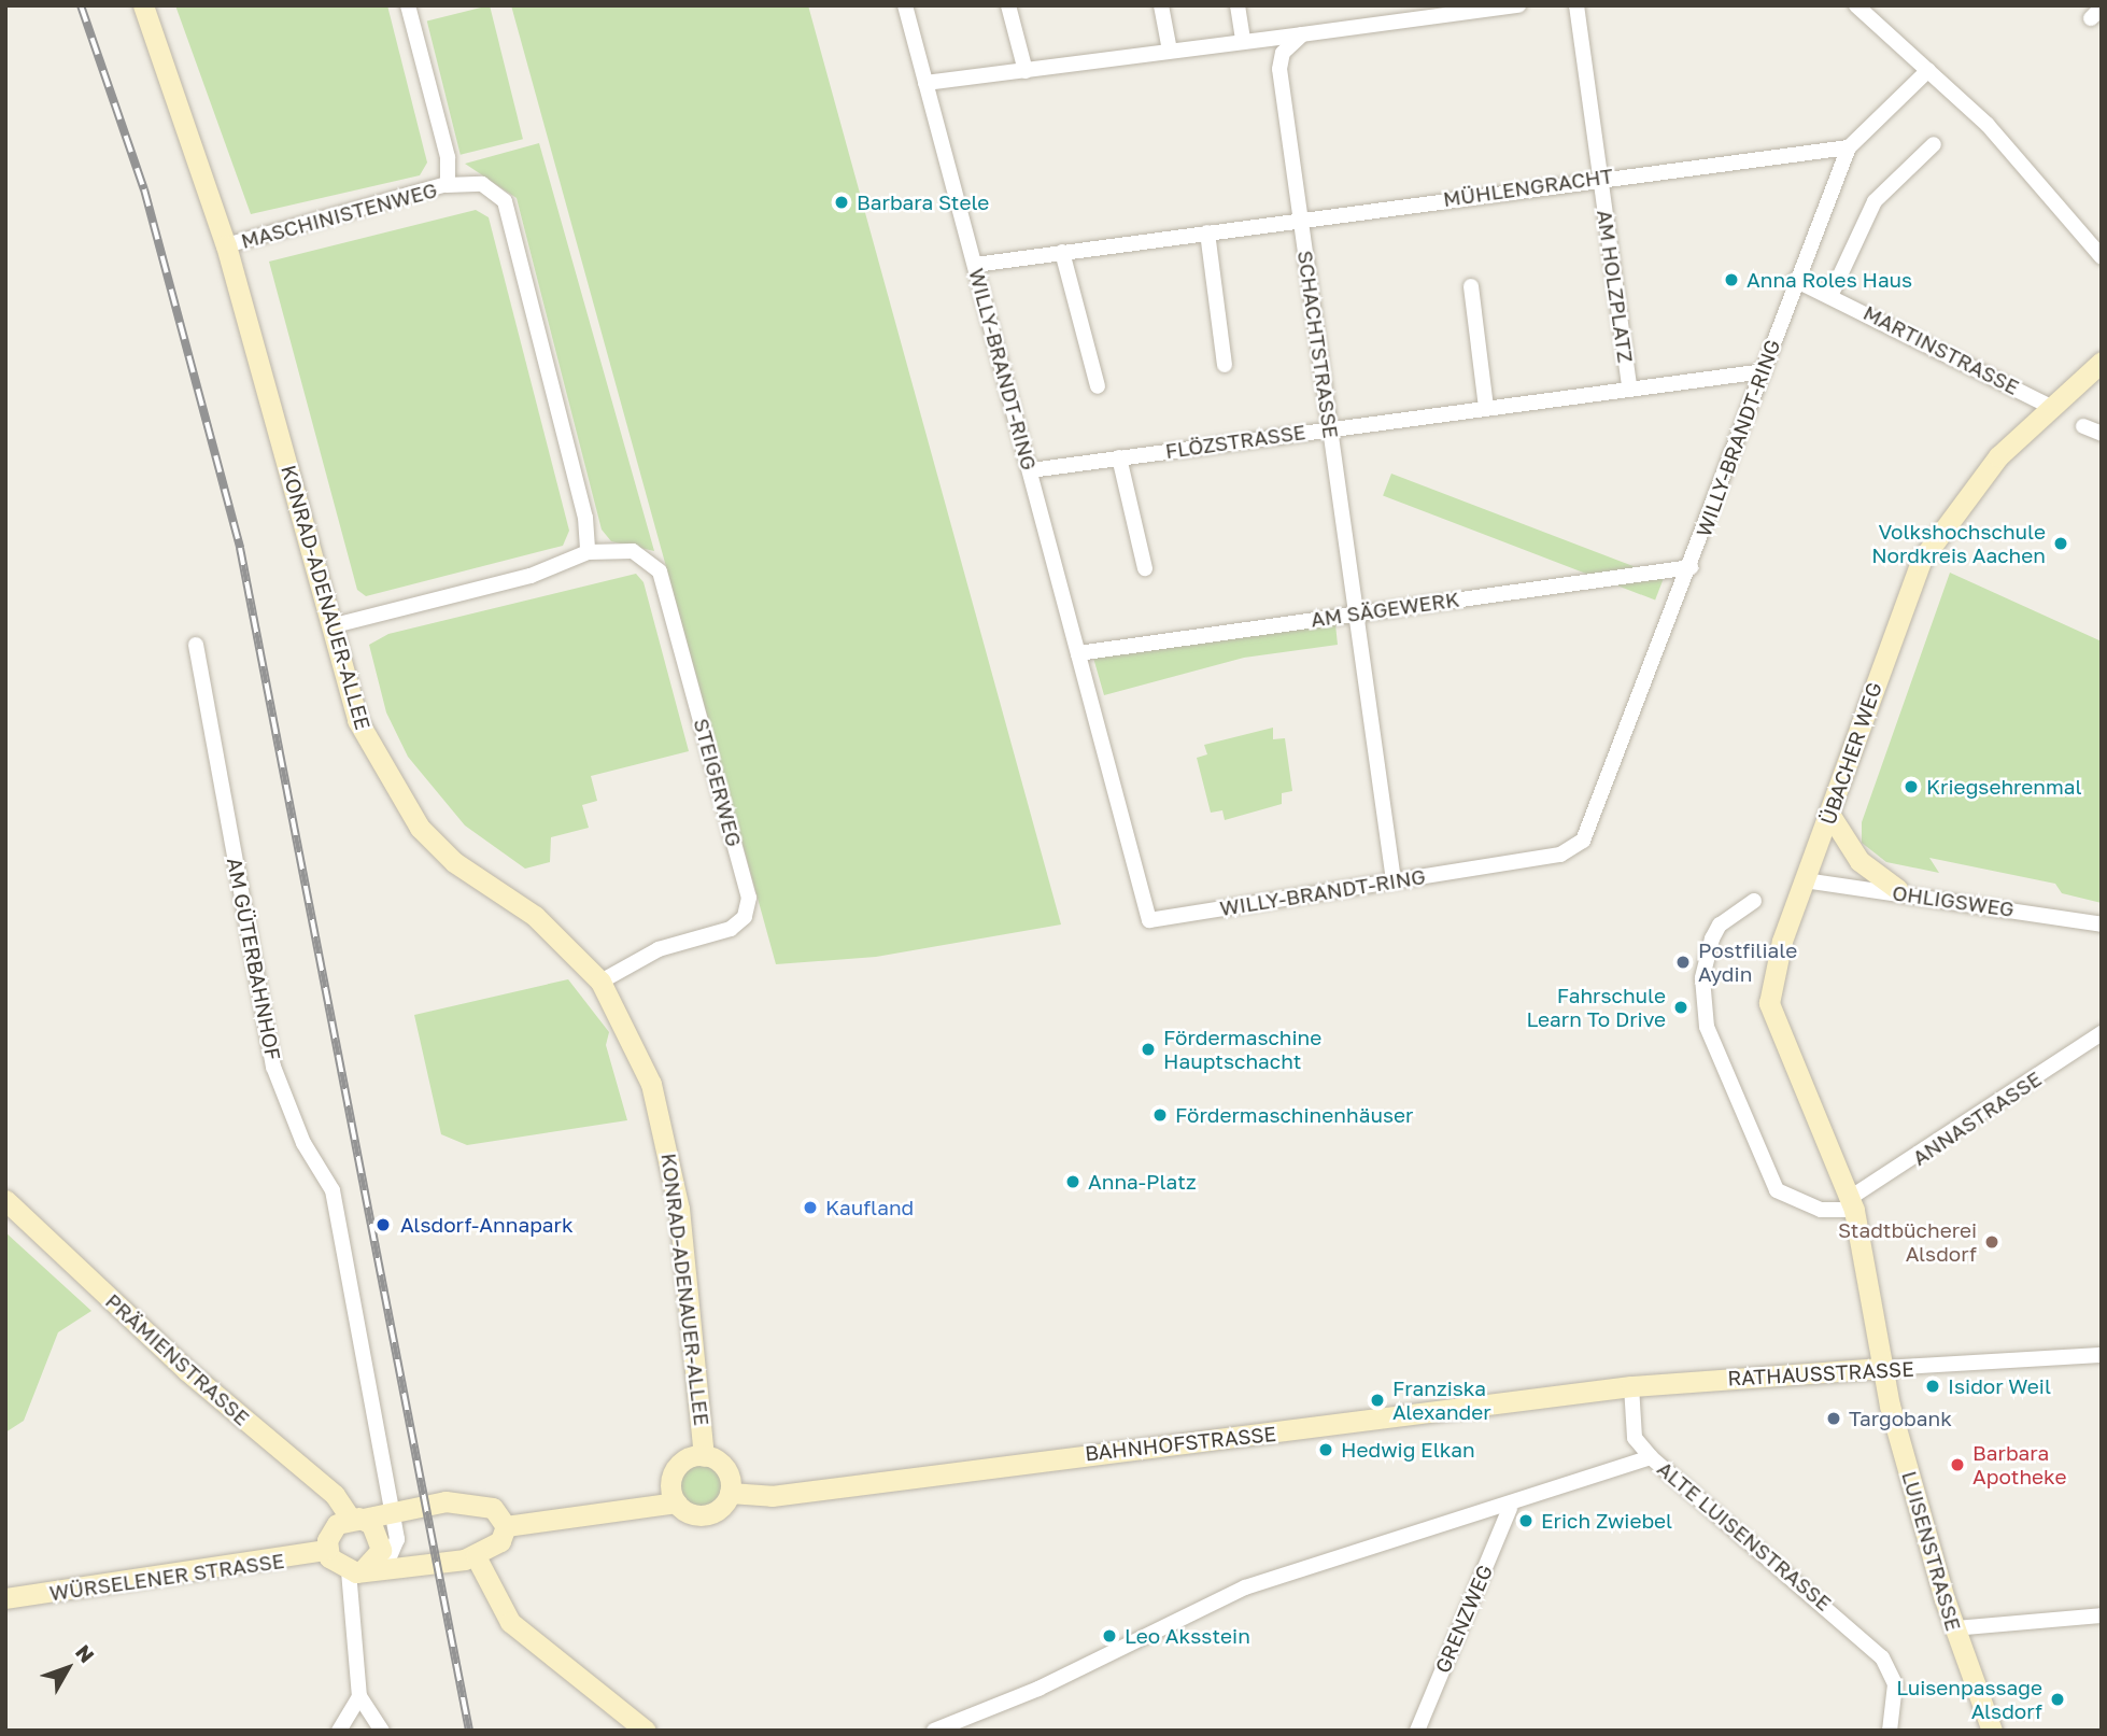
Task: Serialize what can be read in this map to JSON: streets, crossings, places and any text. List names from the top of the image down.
{
  "streets": {
    "street": [
      "MÜHLENGRACHT",
      "MASCHINISTENWEG",
      "AM HOLZPLATZ",
      "SCHACHTSTRASSE",
      "MARTINSTRASSE",
      "WILLY-BRANDT-RING",
      "FLÖZSTRASSE",
      "KONRAD-ADENAUER-ALLEE",
      "AM SÄGEWERK",
      "ÜBACHER WEG",
      "STEIGERWEG",
      "OHLIGSWEG",
      "AM GÜTERBAHNHOF",
      "ANNASTRASSE",
      "PRÄMIENSTRASSE",
      "RATHAUSSTRASSE",
      "BAHNHOFSTRASSE",
      "ALTE LUISENSTRASSE",
      "LUISENSTRASSE",
      "WÜRSELENER STRASSE",
      "GRENZWEG"
    ]
  },
  "crossings": [
    ["MÜHLENGRACHT", "AM HOLZPLATZ"],
    ["MÜHLENGRACHT", "SCHACHTSTRASSE"],
    ["MÜHLENGRACHT", "WILLY-BRANDT-RING"],
    ["MASCHINISTENWEG", "KONRAD-ADENAUER-ALLEE"],
    ["AM HOLZPLATZ", "FLÖZSTRASSE"],
    ["SCHACHTSTRASSE", "WILLY-BRANDT-RING"],
    ["SCHACHTSTRASSE", "FLÖZSTRASSE"],
    ["SCHACHTSTRASSE", "AM SÄGEWERK"],
    ["MARTINSTRASSE", "WILLY-BRANDT-RING"],
    ["MARTINSTRASSE", "ÜBACHER WEG"],
    ["WILLY-BRANDT-RING", "FLÖZSTRASSE"],
    ["WILLY-BRANDT-RING", "AM SÄGEWERK"],
    ["KONRAD-ADENAUER-ALLEE", "STEIGERWEG"],
    ["KONRAD-ADENAUER-ALLEE", "BAHNHOFSTRASSE"],
    ["ÜBACHER WEG", "OHLIGSWEG"],
    ["ÜBACHER WEG", "ANNASTRASSE"],
    ["ÜBACHER WEG", "LUISENSTRASSE"],
    ["AM GÜTERBAHNHOF", "PRÄMIENSTRASSE"],
    ["AM GÜTERBAHNHOF", "WÜRSELENER STRASSE"],
    ["ANNASTRASSE", "LUISENSTRASSE"],
    ["PRÄMIENSTRASSE", "WÜRSELENER STRASSE"],
    ["RATHAUSSTRASSE", "BAHNHOFSTRASSE"],
    ["RATHAUSSTRASSE", "ALTE LUISENSTRASSE"],
    ["RATHAUSSTRASSE", "LUISENSTRASSE"],
    ["BAHNHOFSTRASSE", "ALTE LUISENSTRASSE"]
  ],
  "places": [
    "Barbara Stele",
    "Anna Roles Haus",
    "Volkshochschule Nordkreis Aachen",
    "Kriegsehrenmal",
    "Postfiliale Aydin",
    "Fahrschule Learn To Drive",
    "Fördermaschine Hauptschacht",
    "Fördermaschinenhäuser",
    "Anna-Platz",
    "Kaufland",
    "Alsdorf-Annapark",
    "Stadtbücherei Alsdorf",
    "Isidor Weil",
    "Franziska Alexander",
    "Targobank",
    "Hedwig Elkan",
    "Barbara Apotheke",
    "Erich Zwiebel",
    "Leo Aksstein",
    "Luisenpassage Alsdorf"
  ],
  "north": "top right"
}
